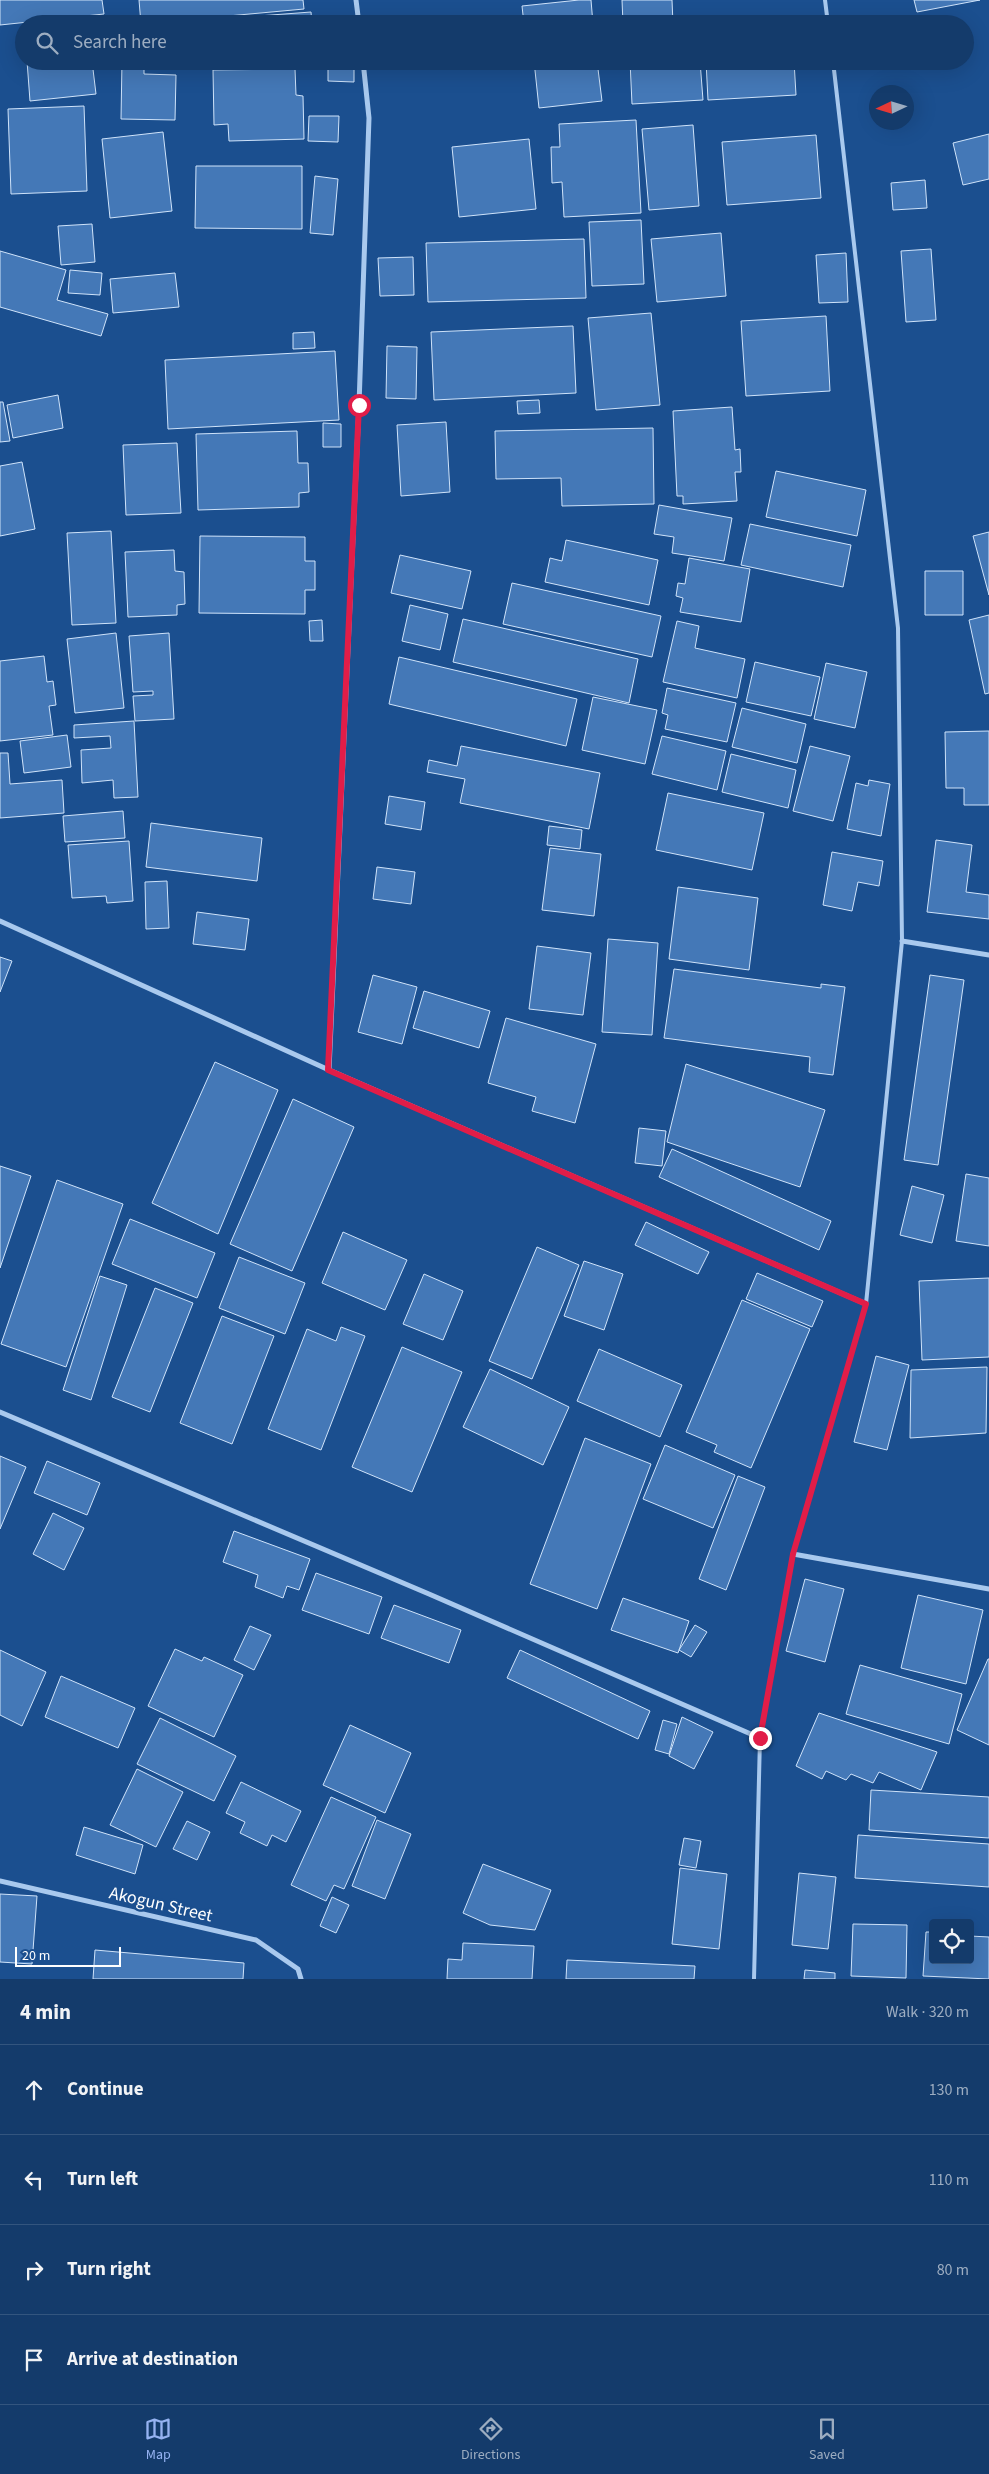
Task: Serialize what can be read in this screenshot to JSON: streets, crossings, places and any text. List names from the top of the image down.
{
  "streets": {
    "street": ["Akogun Street"]
  },
  "scale_bar": "20 m",
  "north": "left",
  "page": {
    "search": "Search here",
    "scale": "20 m",
    "heading": ["4 min", "Walk · 320 m"],
    "list": [
      ["Continue", "130 m"],
      ["Turn left", "110 m"],
      ["Turn right", "80 m"],
      "Arrive at destination"
    ],
    "nav": ["Map", "Directions", "Saved"]
  }
}
